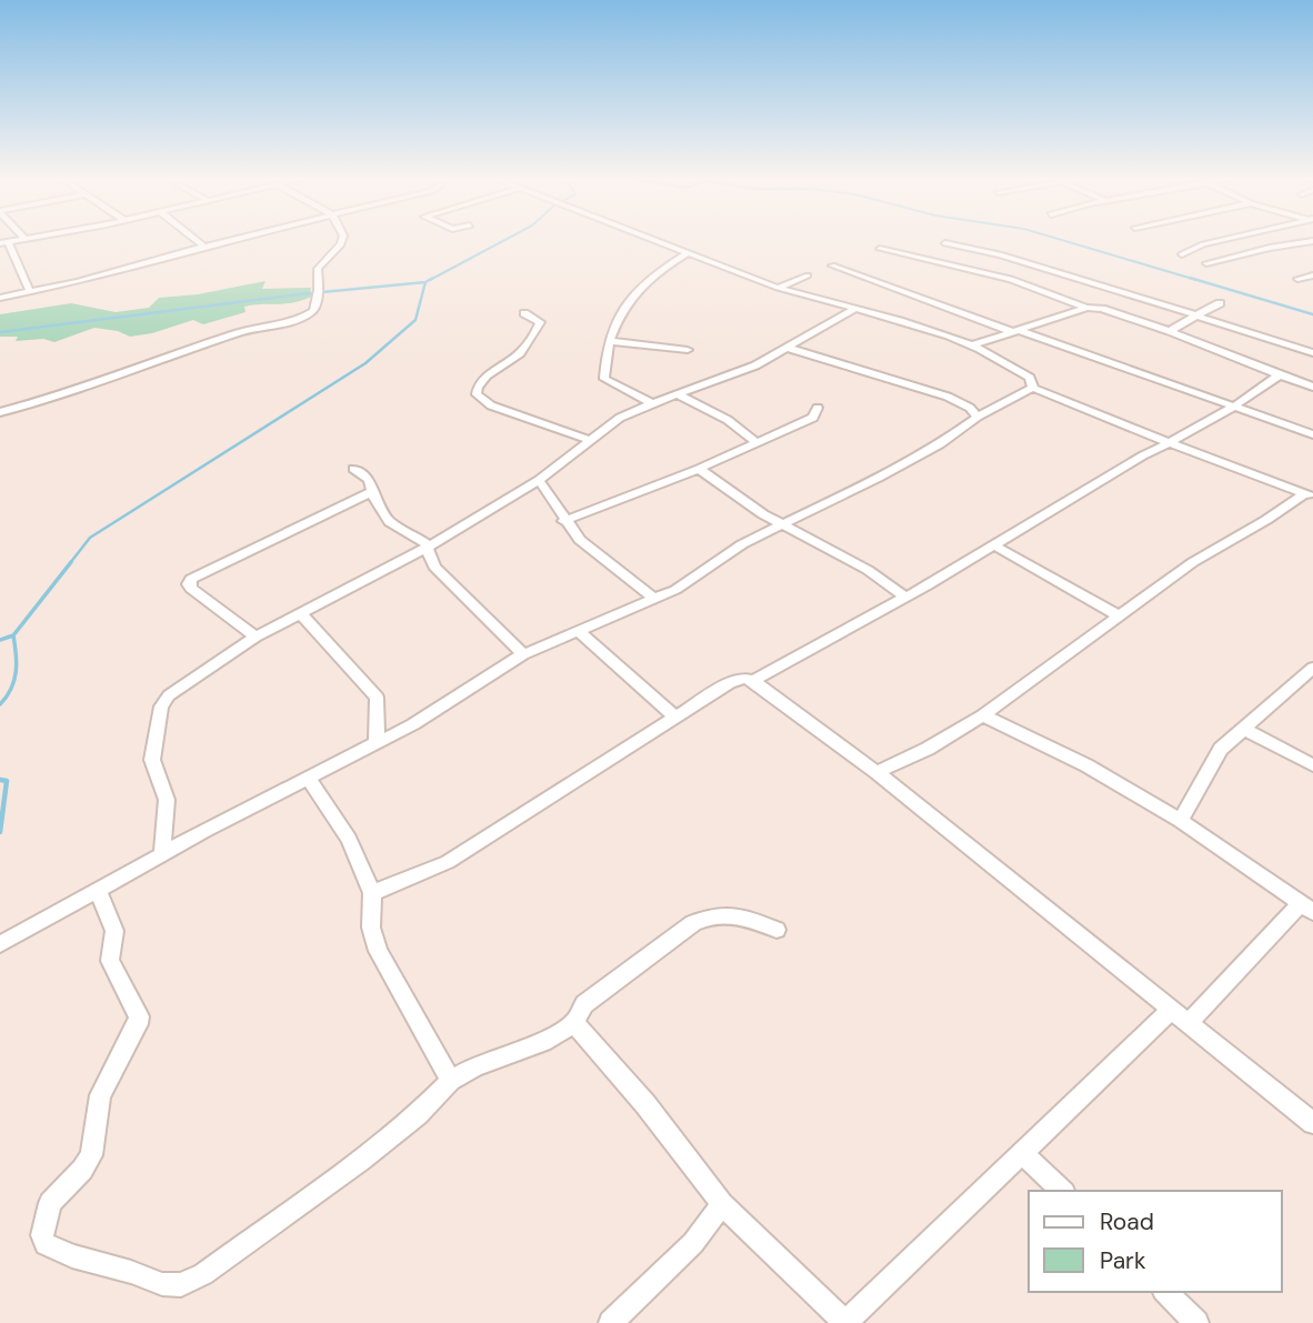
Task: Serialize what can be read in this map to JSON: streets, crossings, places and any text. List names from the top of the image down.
{
  "legend": ["Road", "Park"]
}
